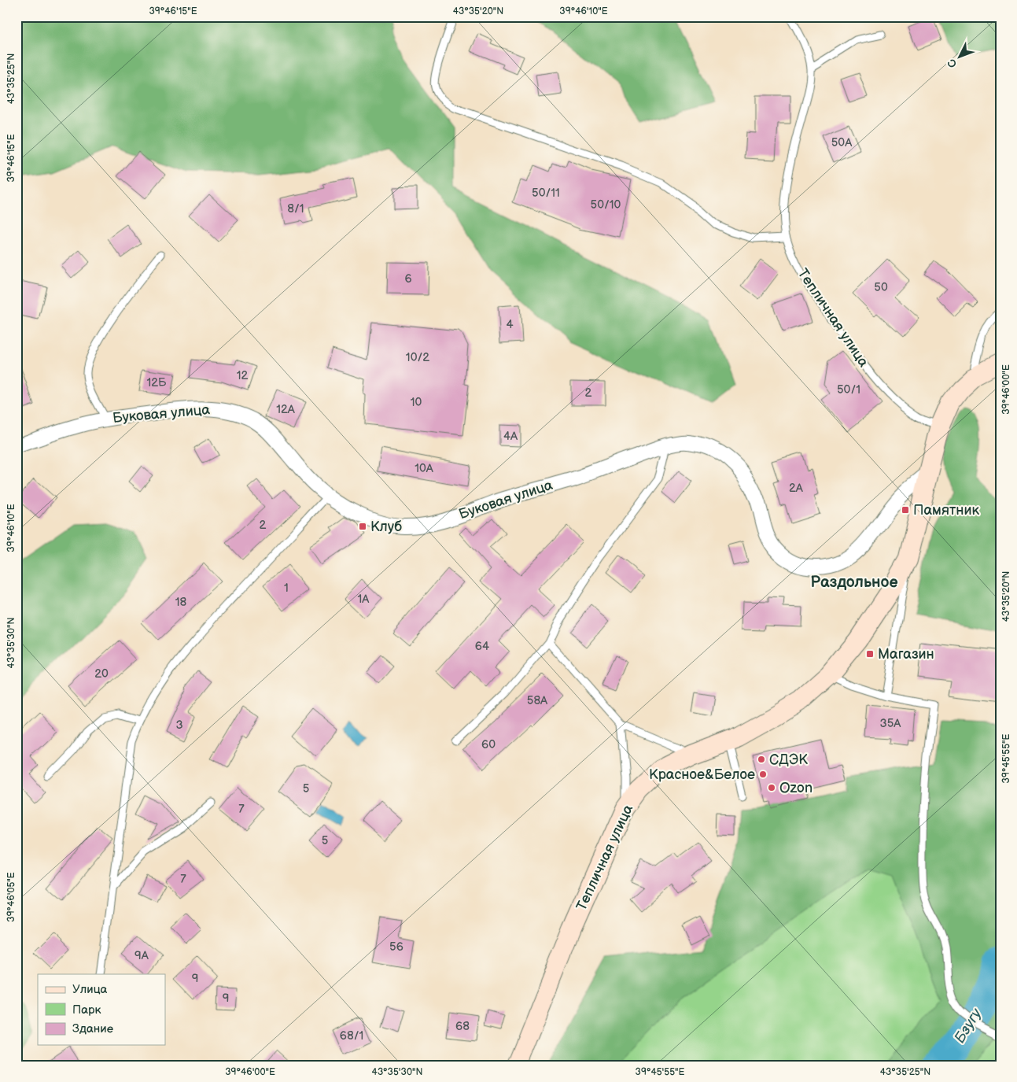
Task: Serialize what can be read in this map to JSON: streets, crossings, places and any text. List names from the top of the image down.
{
  "streets": {
    "street": ["Тепличная улица", "Буковая улица"]
  },
  "crossings": [
    ["Тепличная улица", "Буковая улица"]
  ],
  "districts": ["Раздольное"],
  "water": ["Бзугу"],
  "places": {
    "transit": ["Памятник", "Клуб", "Магазин"],
    "other": ["СДЭК", "Красное&Белое", "Ozon"]
  },
  "house_numbers": [
    "50А",
    "50/11",
    "50/10",
    "8/1",
    "6",
    "50",
    "4",
    "10/2",
    "12",
    "12Б",
    "50/1",
    "2",
    "10",
    "12А",
    "4А",
    "10А",
    "2А",
    "2",
    "1",
    "1А",
    "18",
    "64",
    "20",
    "58А",
    "35А",
    "3",
    "60",
    "5",
    "7",
    "5",
    "7",
    "56",
    "9А",
    "9",
    "9",
    "68",
    "68/1"
  ],
  "legend": ["Улица", "Парк", "Здание"],
  "north": "bottom left",
  "coordinates": [
    "39°46'15\"E",
    "43°35'20\"N",
    "39°46'10\"E",
    "43°35'25\"N",
    "39°46'00\"E",
    "43°35'30\"N",
    "39°45'55\"E",
    "39°46'05\"E"
  ]
}
